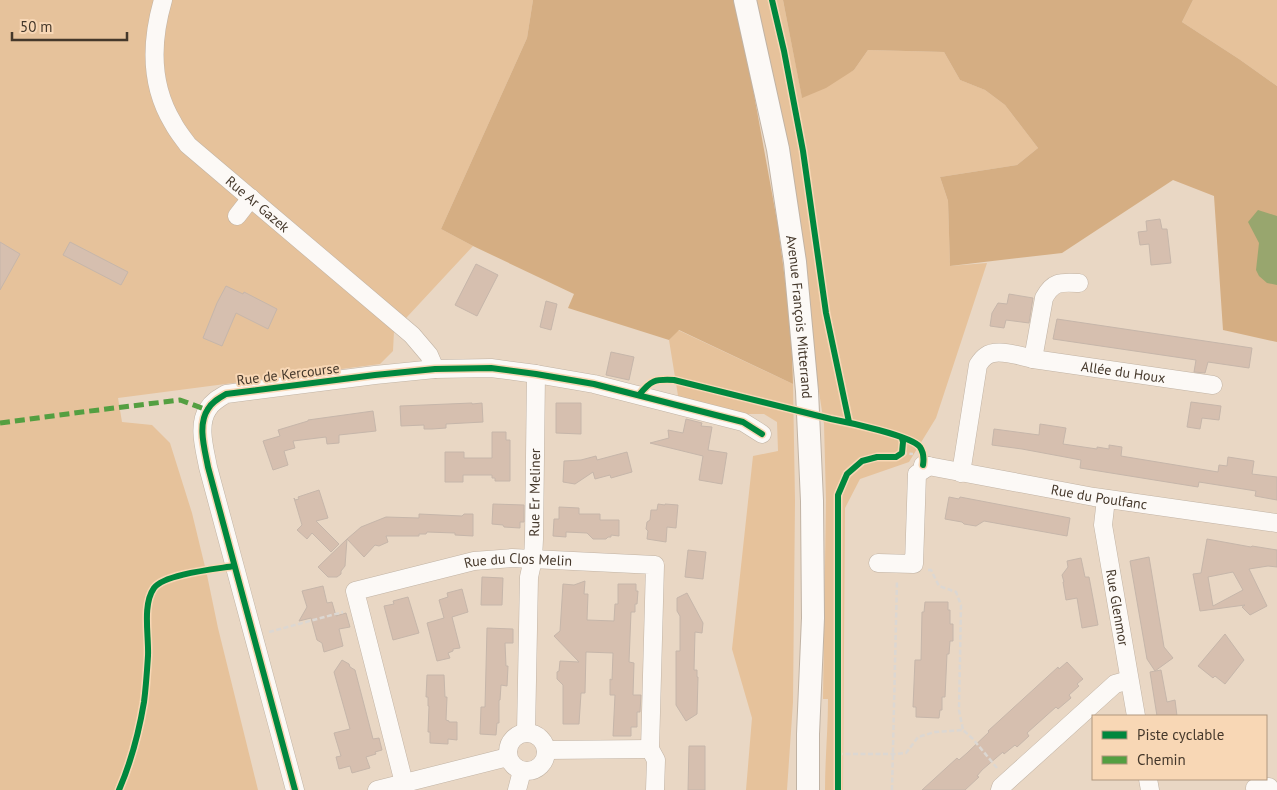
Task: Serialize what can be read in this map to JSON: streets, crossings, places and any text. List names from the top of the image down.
{
  "streets": {
    "main road": ["Avenue François Mitterrand"],
    "street": [
      "Rue Ar Gazek",
      "Allée du Houx",
      "Rue de Kercourse",
      "Rue Er Meliner",
      "Rue du Poulfanc",
      "Rue du Clos Melin",
      "Rue Glenmor"
    ]
  },
  "crossings": [
    ["Rue Ar Gazek", "Rue de Kercourse"],
    ["Allée du Houx", "Rue du Poulfanc"],
    ["Rue de Kercourse", "Rue Er Meliner"],
    ["Rue Er Meliner", "Rue du Clos Melin"],
    ["Rue du Poulfanc", "Rue Glenmor"]
  ],
  "legend": ["Piste cyclable", "Chemin"],
  "scale_bar": "50 m"
}
